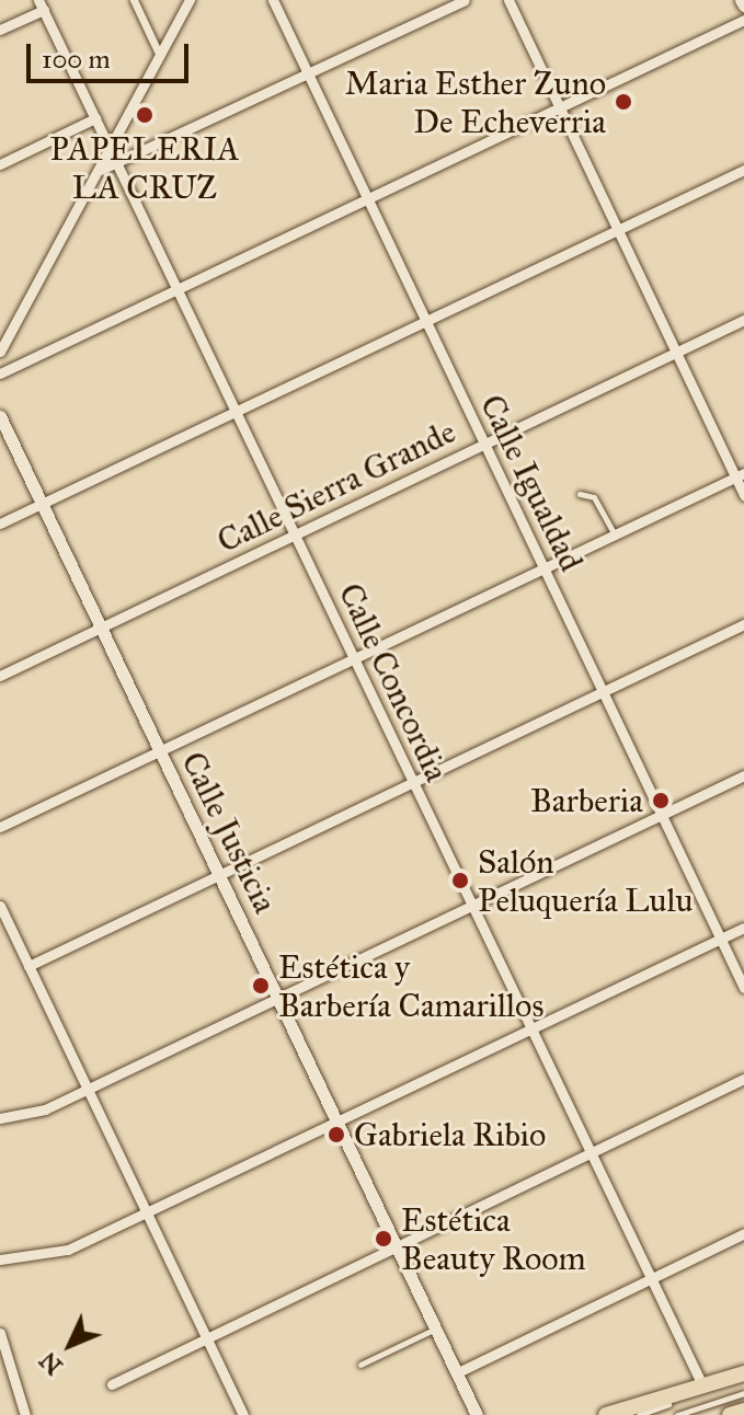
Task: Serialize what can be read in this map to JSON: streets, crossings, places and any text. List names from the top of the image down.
{
  "streets": {
    "street": [
      "Calle Igualdad",
      "Calle Sierra Grande",
      "Calle Concordia",
      "Calle Justicia"
    ]
  },
  "crossings": [
    ["Calle Igualdad", "Calle Sierra Grande"],
    ["Calle Sierra Grande", "Calle Concordia"],
    ["Calle Sierra Grande", "Calle Justicia"]
  ],
  "places": [
    "Maria Esther Zuno De Echeverria",
    "PAPELERIA LA CRUZ",
    "Barberia",
    "Salón Peluquería Lulu",
    "Estética y Barbería Camarillos",
    "Gabriela Ribio",
    "Estética Beauty Room"
  ],
  "scale_bar": "100 m",
  "north": "bottom left"
}
